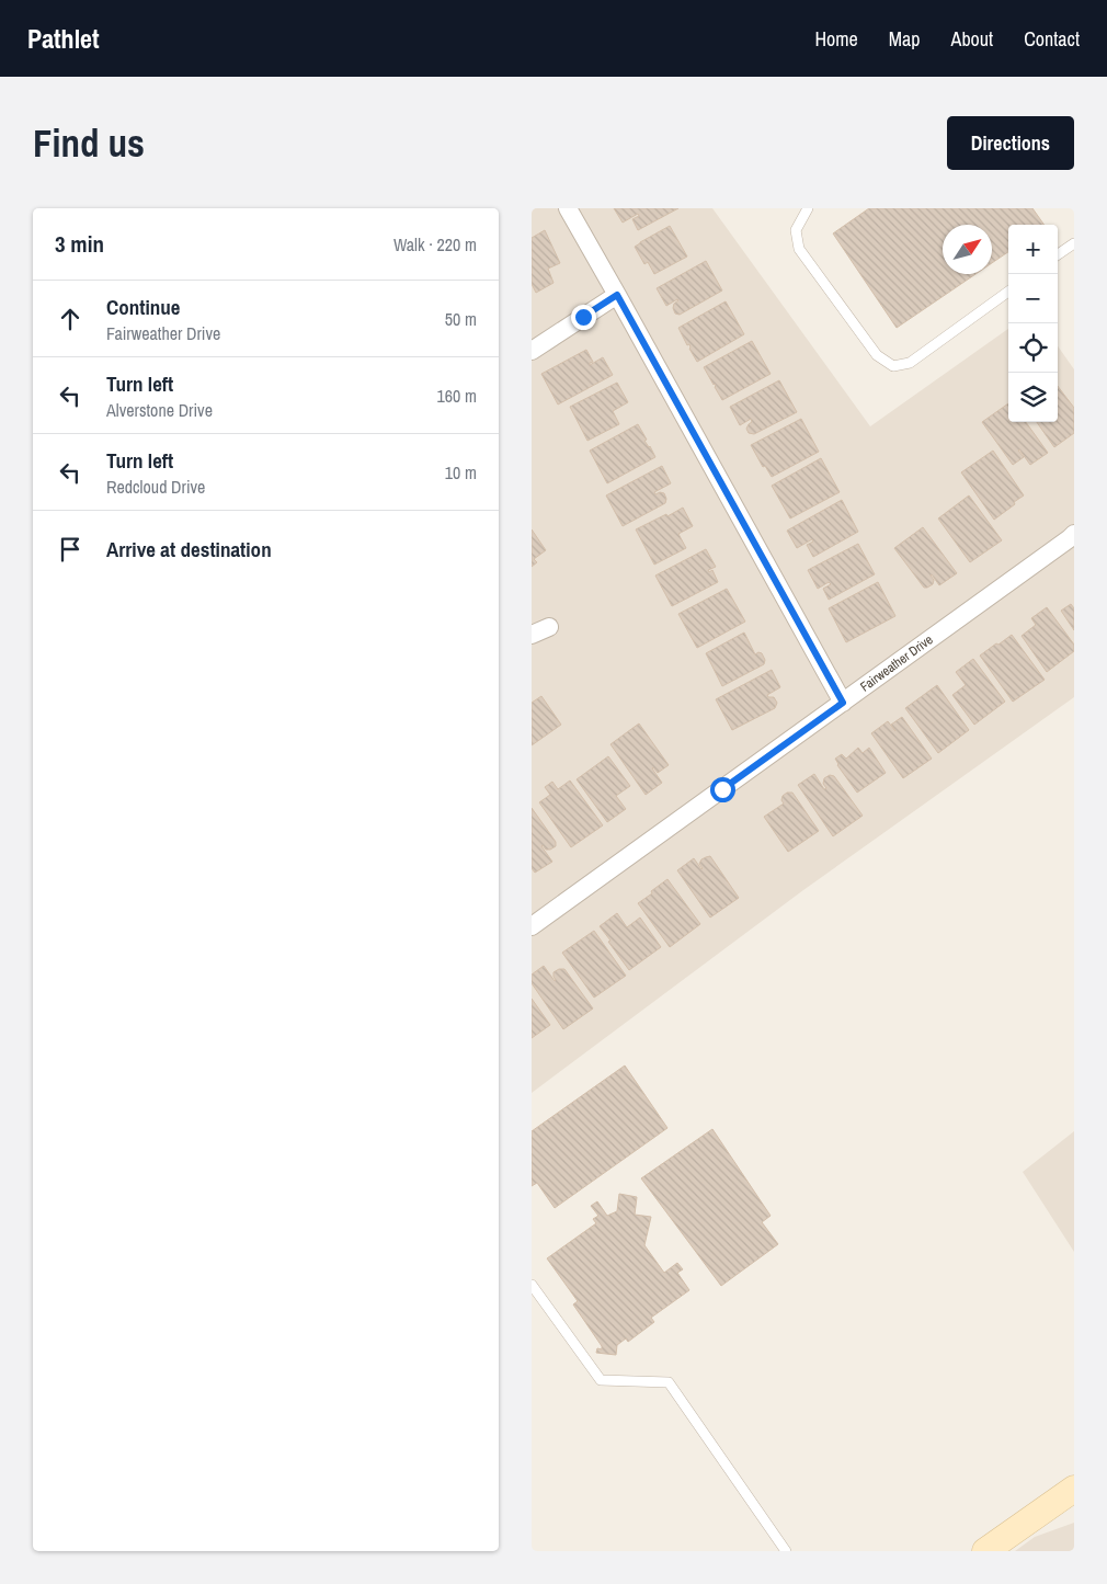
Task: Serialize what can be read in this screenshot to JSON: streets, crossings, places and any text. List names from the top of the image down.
{
  "streets": {
    "street": ["Fairweather Drive"]
  },
  "north": "top right",
  "page": {
    "header": "Pathlet",
    "nav": [
      "Home",
      "Map",
      "About",
      "Contact"
    ],
    "buttons": "Directions",
    "title": "Find us",
    "heading": ["3 min", "Walk · 220 m"],
    "map_buttons": ["+", "−"],
    "list": [
      ["Continue", "Fairweather Drive", "50 m"],
      ["Turn left", "Alverstone Drive", "160 m"],
      ["Turn left", "Redcloud Drive", "10 m"],
      "Arrive at destination"
    ]
  }
}
